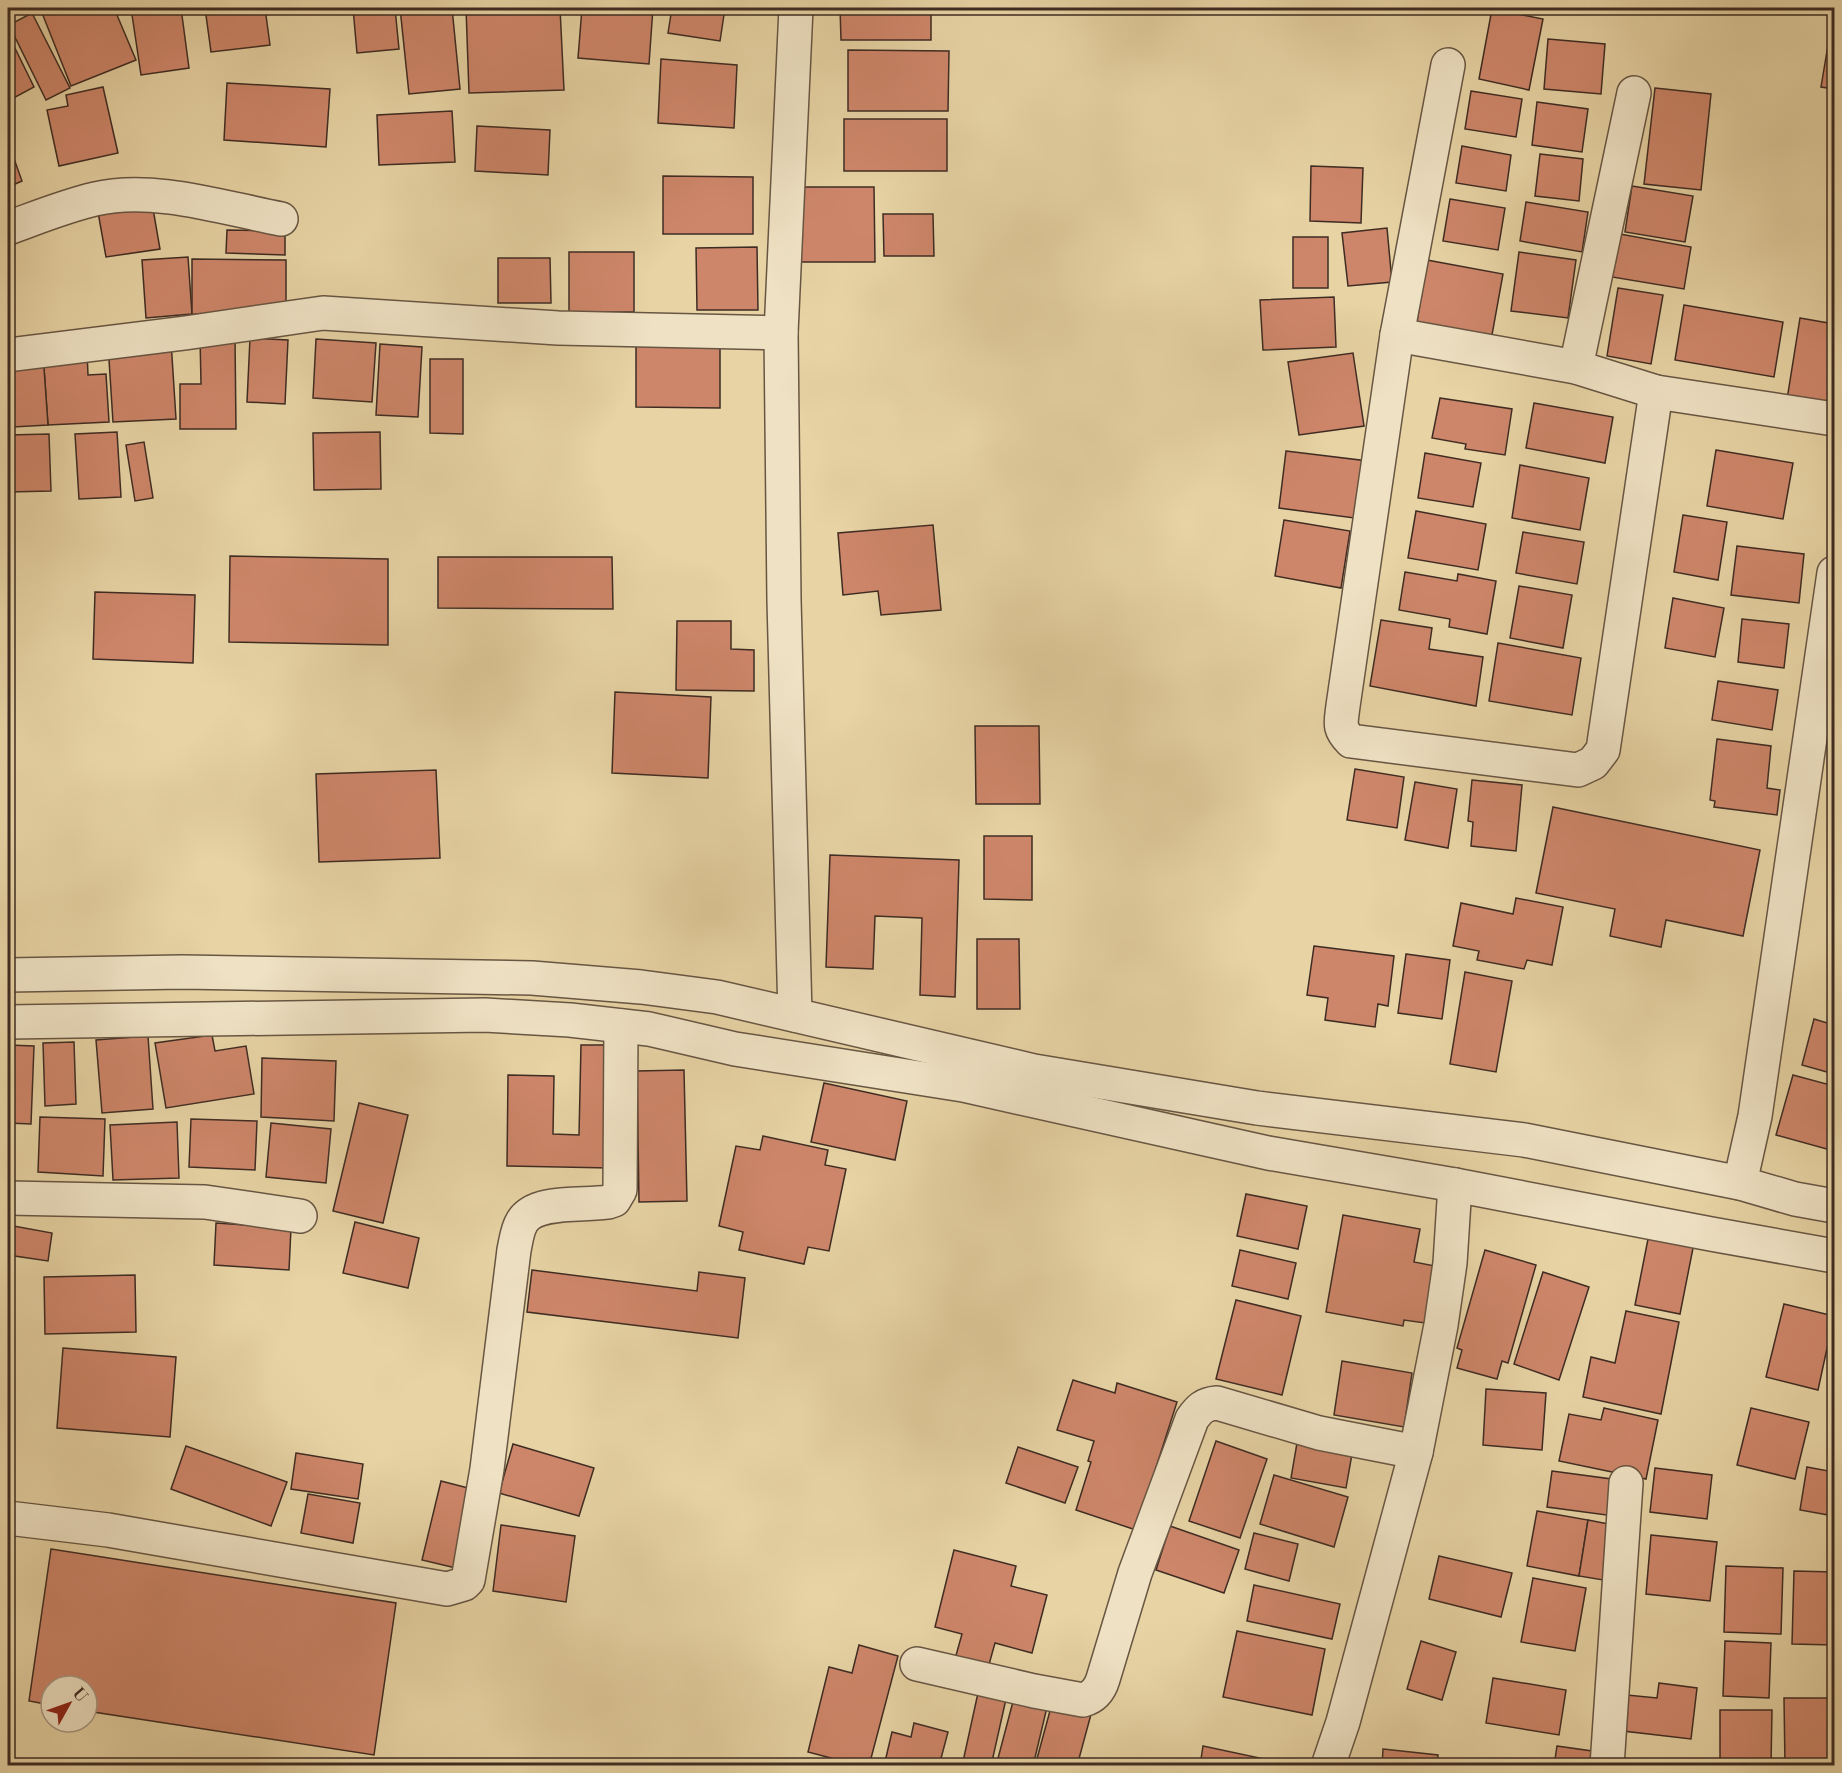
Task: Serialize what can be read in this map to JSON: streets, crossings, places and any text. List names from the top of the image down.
{
  "north": "top right"
}
